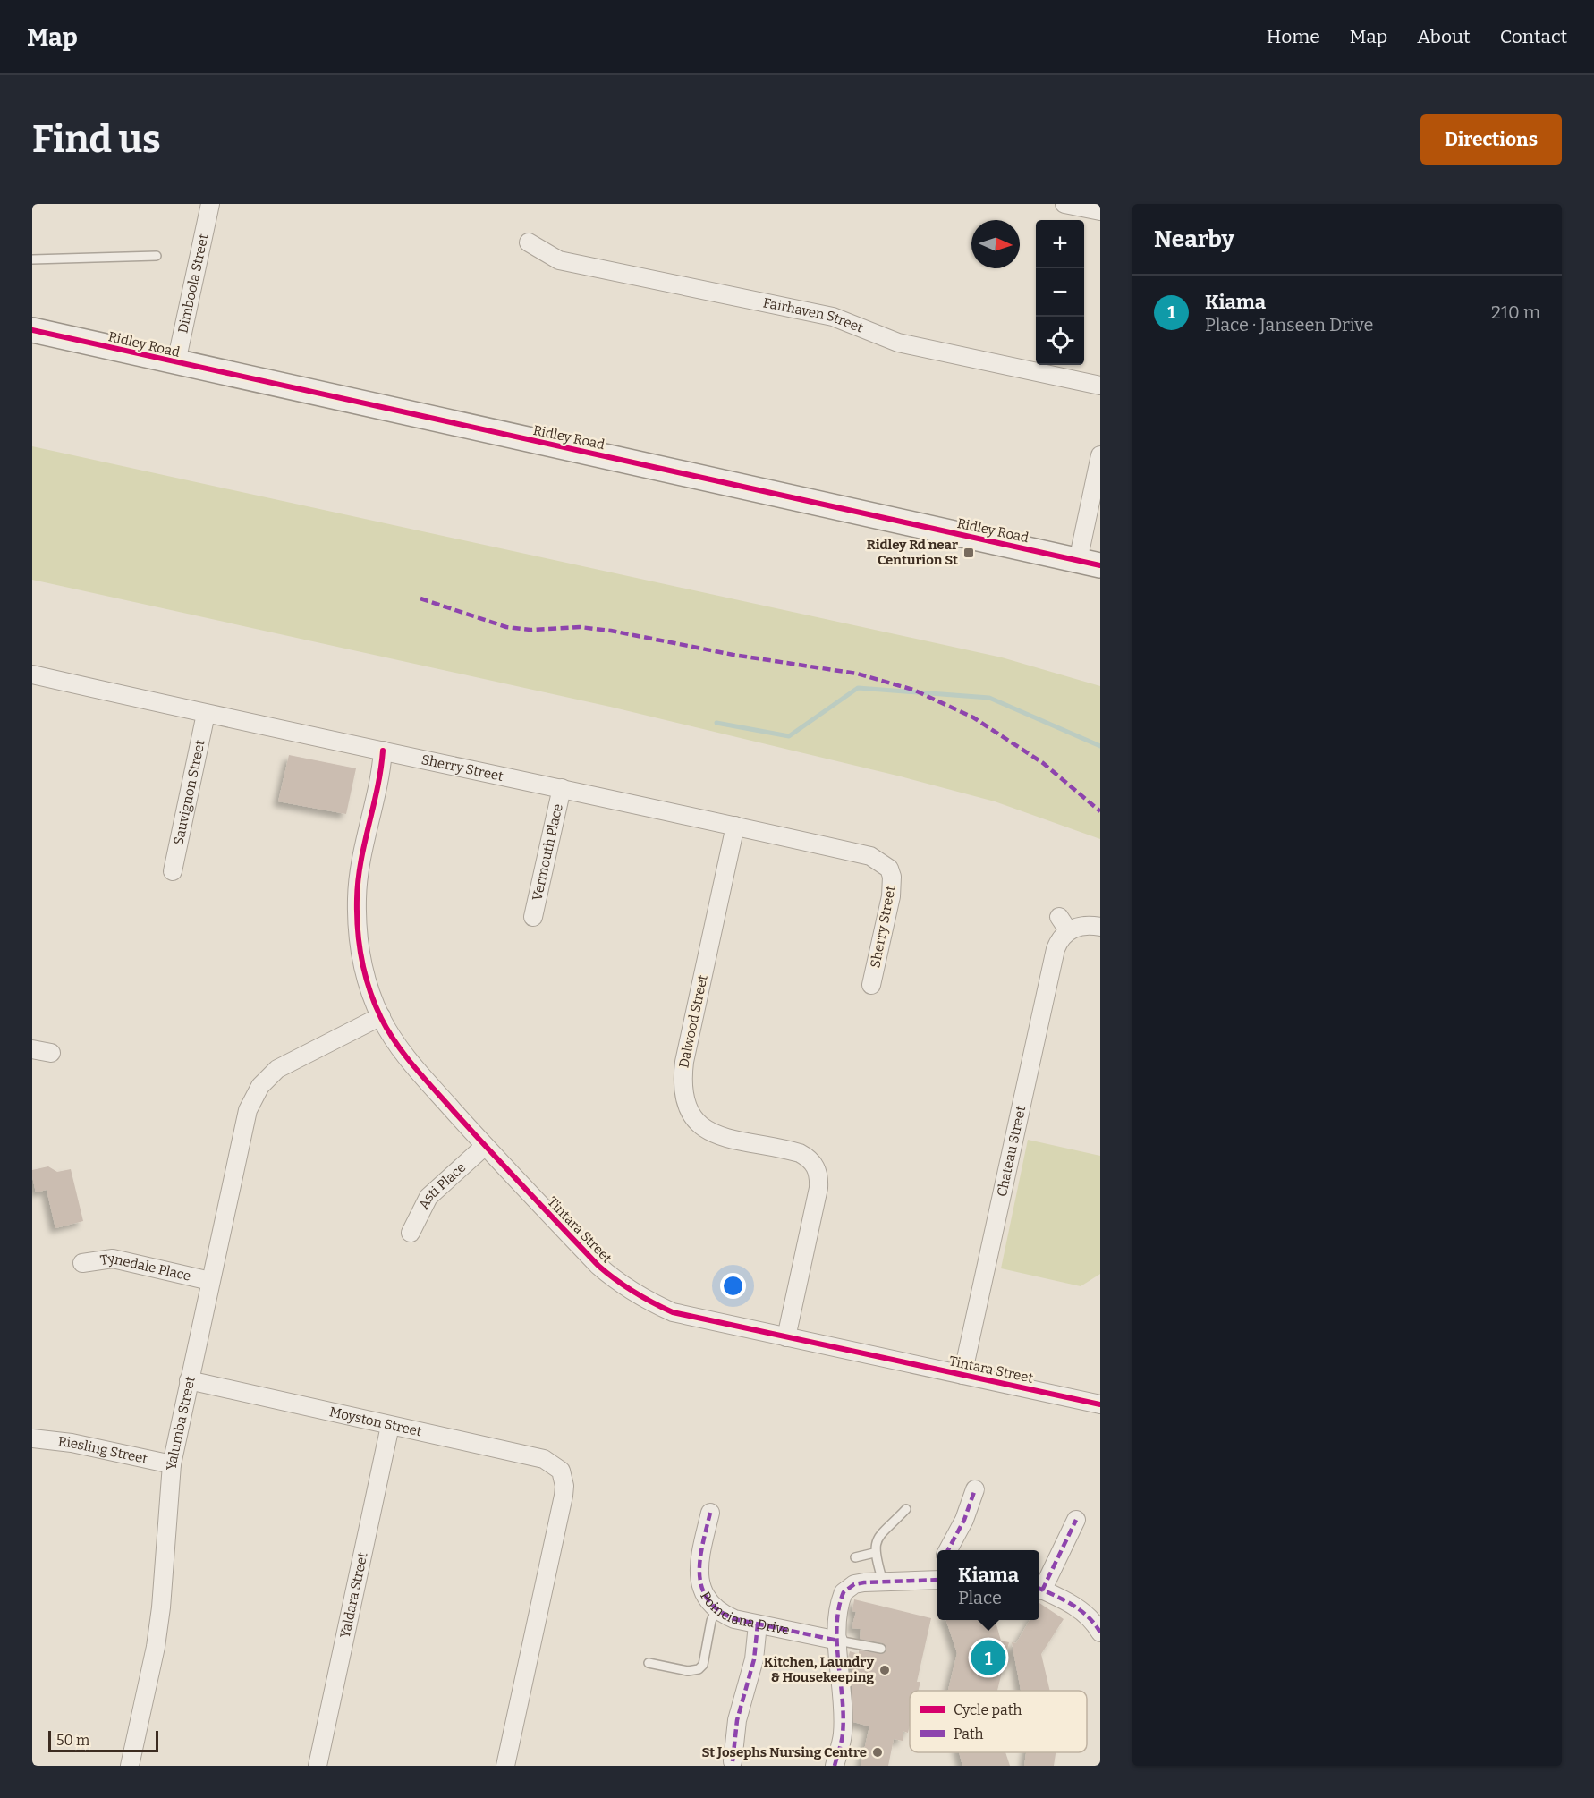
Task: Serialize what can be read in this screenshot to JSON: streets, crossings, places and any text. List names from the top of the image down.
{
  "streets": {
    "street": [
      "Dimboola Street",
      "Fairhaven Street",
      "Ridley Road",
      "Sherry Street",
      "Sauvignon Street",
      "Vermouth Place",
      "Dalwood Street",
      "Chateau Street",
      "Asti Place",
      "Tintara Street",
      "Tynedale Place",
      "Moyston Street",
      "Yalumba Street",
      "Riesling Street",
      "Yaldara Street",
      "Poinciana Drive"
    ]
  },
  "crossings": [
    ["Dimboola Street", "Ridley Road"],
    ["Sherry Street", "Sauvignon Street"],
    ["Sherry Street", "Vermouth Place"],
    ["Sherry Street", "Dalwood Street"],
    ["Sherry Street", "Tintara Street"],
    ["Dalwood Street", "Tintara Street"],
    ["Chateau Street", "Tintara Street"],
    ["Asti Place", "Tintara Street"],
    ["Tintara Street", "Yalumba Street"],
    ["Tynedale Place", "Yalumba Street"],
    ["Moyston Street", "Yalumba Street"],
    ["Moyston Street", "Yaldara Street"],
    ["Yalumba Street", "Riesling Street"]
  ],
  "places": {
    "transit": ["Ridley Rd near Centurion St"],
    "other": ["Kitchen, Laundry & Housekeeping", "St Josephs Nursing Centre"]
  },
  "legend": ["Cycle path", "Path"],
  "scale_bar": "50 m",
  "north": "right",
  "page": {
    "header": "Map",
    "nav": [
      "Home",
      "Map",
      "About",
      "Contact"
    ],
    "buttons": "Directions",
    "title": "Find us",
    "heading": "Nearby",
    "map_buttons": ["+", "−"],
    "list": [
      {
        "mark": "1",
        "name": "Kiama",
        "note": "Place · Janseen Drive",
        "value": "210 m"
      }
    ],
    "popup": ["Kiama", "Place"],
    "pins": "1",
    "scale": "50 m"
  }
}
